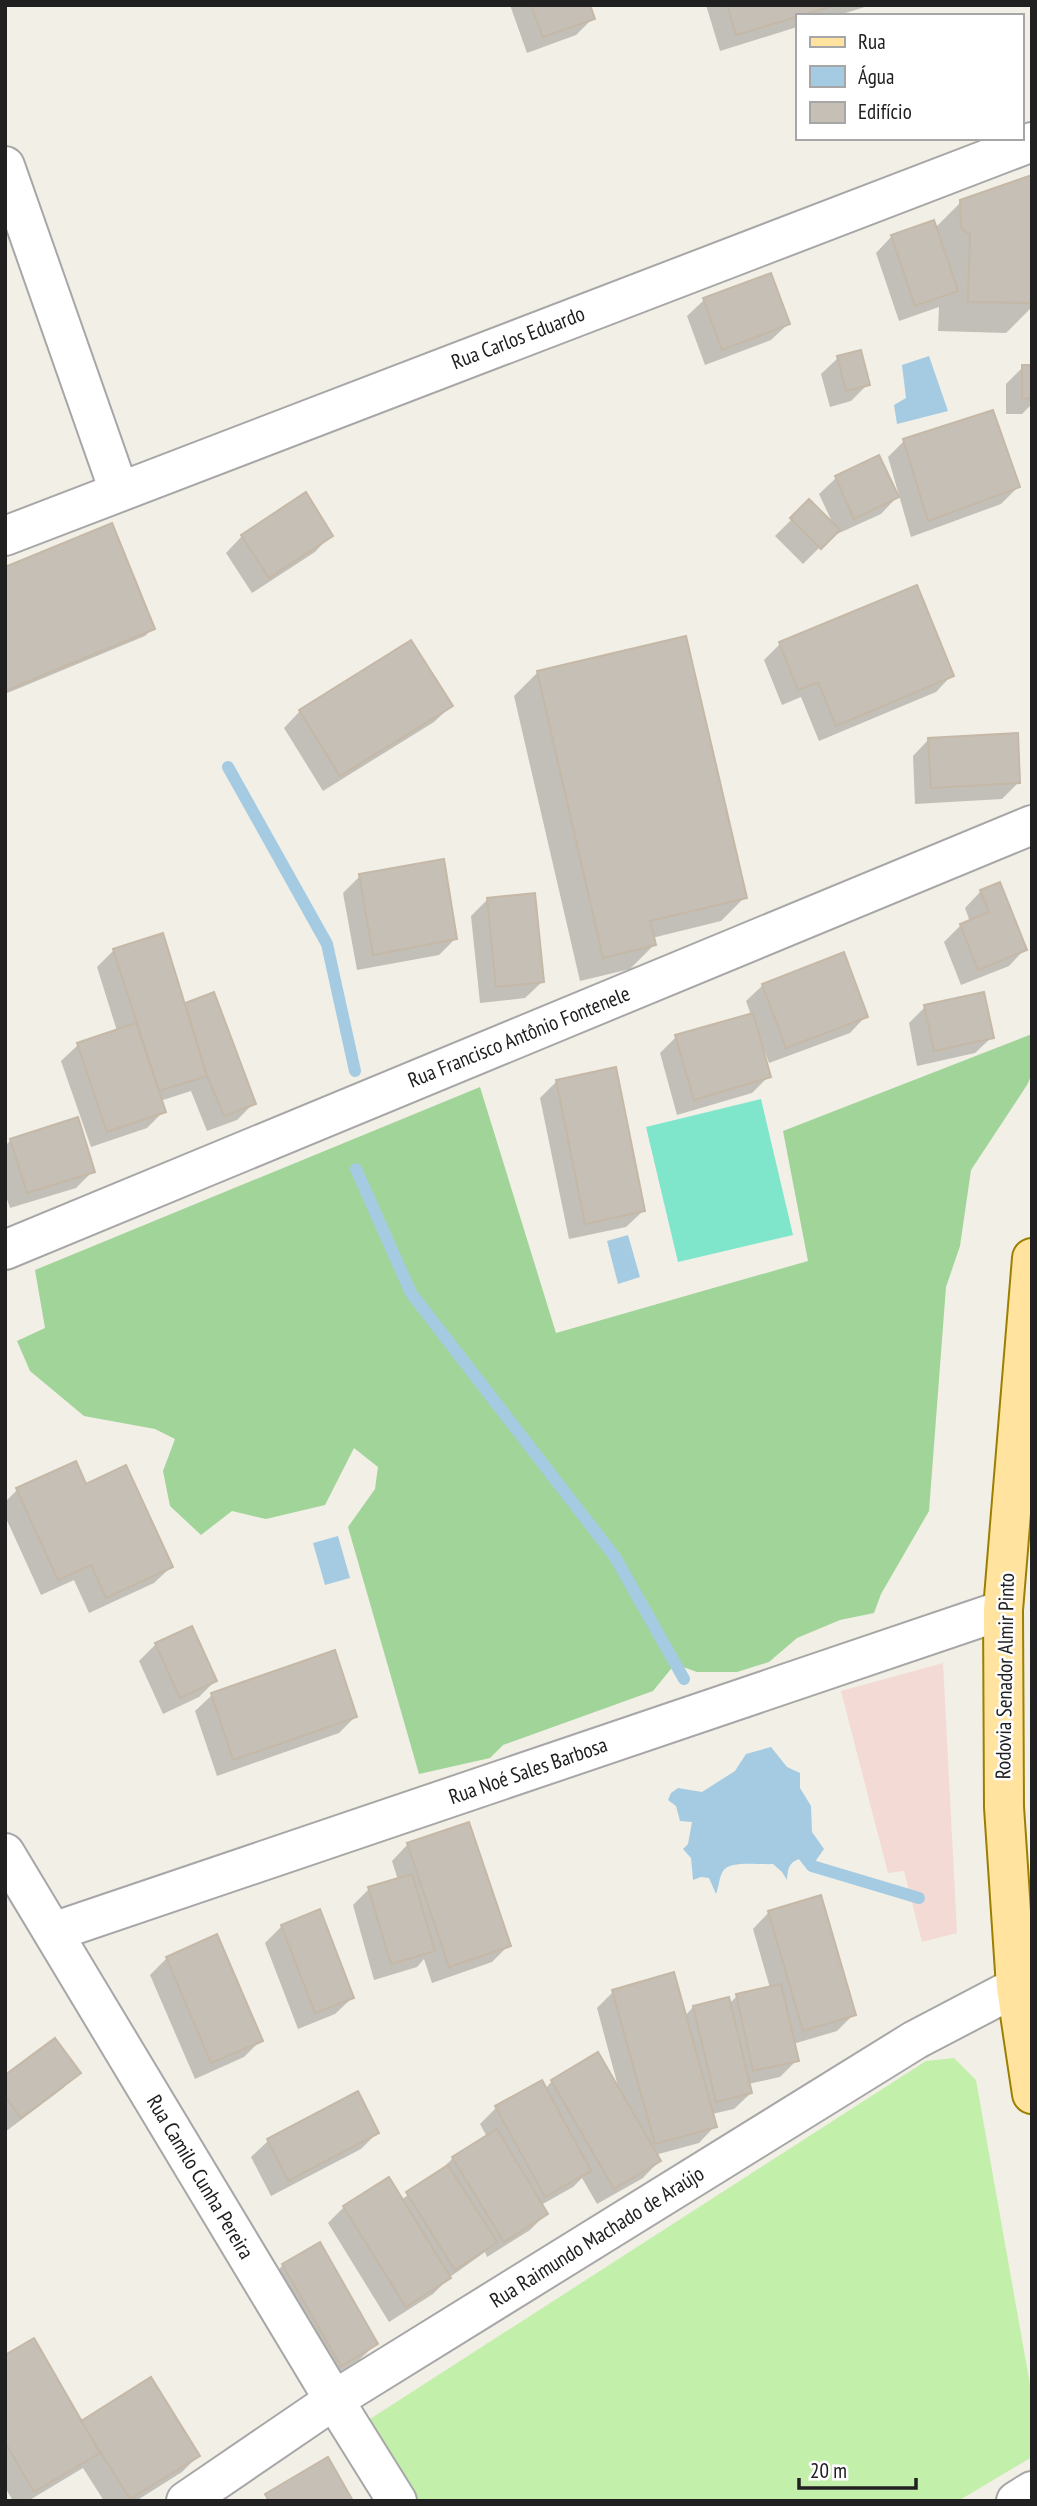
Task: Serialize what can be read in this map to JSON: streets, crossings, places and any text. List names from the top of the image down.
{
  "streets": {
    "main road": ["Rodovia Senador Almir Pinto"],
    "street": [
      "Rua Carlos Eduardo",
      "Rua Francisco Antônio Fontenele",
      "Rua Noé Sales Barbosa",
      "Rua Camilo Cunha Pereira",
      "Rua Raimundo Machado de Araújo"
    ]
  },
  "crossings": [
    ["Rodovia Senador Almir Pinto", "Rua Noé Sales Barbosa"],
    ["Rodovia Senador Almir Pinto", "Rua Raimundo Machado de Araújo"],
    ["Rua Noé Sales Barbosa", "Rua Camilo Cunha Pereira"],
    ["Rua Camilo Cunha Pereira", "Rua Raimundo Machado de Araújo"]
  ],
  "legend": ["Rua", "Água", "Edifício"],
  "scale_bar": "20 m"
}
